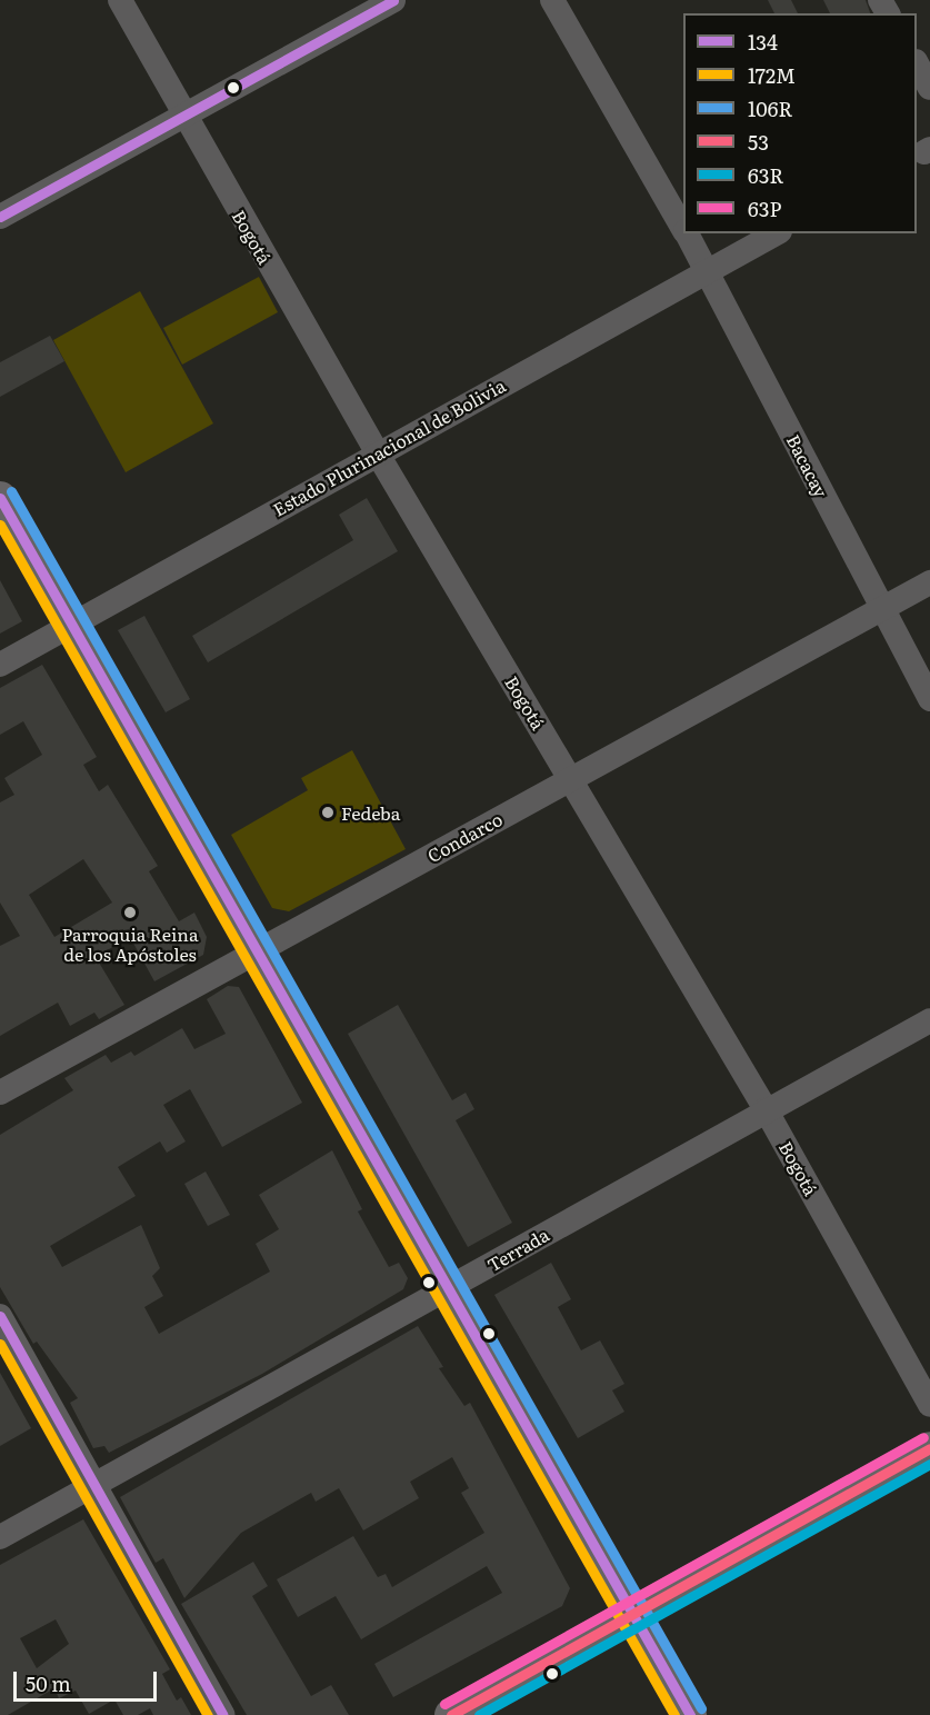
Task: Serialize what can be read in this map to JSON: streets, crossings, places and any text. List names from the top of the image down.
{
  "streets": {
    "street": [
      "Bogotá",
      "Estado Plurinacional de Bolivia",
      "Bacacay",
      "Condarco",
      "Terrada"
    ]
  },
  "crossings": [
    ["Bogotá", "Estado Plurinacional de Bolivia"],
    ["Bogotá", "Condarco"],
    ["Bogotá", "Terrada"],
    ["Estado Plurinacional de Bolivia", "Bacacay"],
    ["Bacacay", "Condarco"]
  ],
  "places": ["Fedeba", "Parroquia Reina de los Apóstoles"],
  "lines": [
    "transit line 134",
    "transit line 106R",
    "transit line 172M",
    "transit line 63P",
    "transit line 53",
    "transit line 63R"
  ],
  "legend": [
    "134",
    "172M",
    "106R",
    "53",
    "63R",
    "63P"
  ],
  "scale_bar": "50 m"
}
